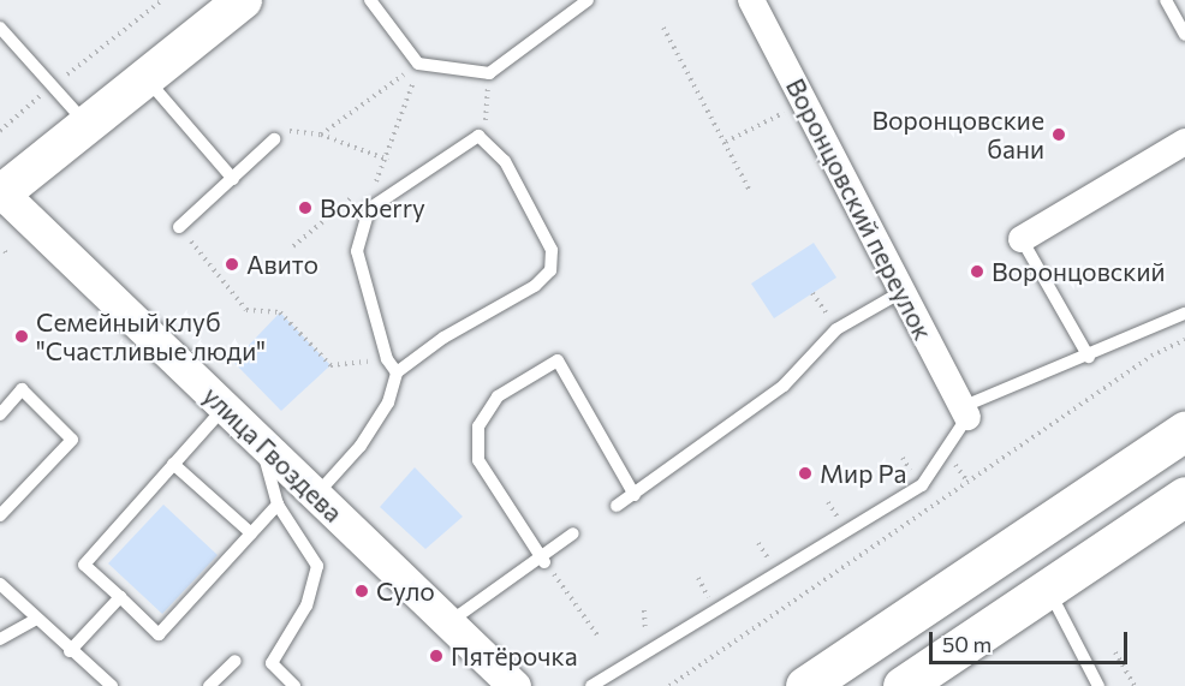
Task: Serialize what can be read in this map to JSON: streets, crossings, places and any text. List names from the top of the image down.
{
  "streets": {
    "street": ["Воронцовский переулок", "улица Гвоздева"]
  },
  "places": [
    "Воронцовские бани",
    "Boxberry",
    "Авито",
    "Воронцовский",
    "Семейный клуб \"Счастливые люди\"",
    "Мир Ра",
    "Суло",
    "Пятёрочка"
  ],
  "scale_bar": "50 m"
}
